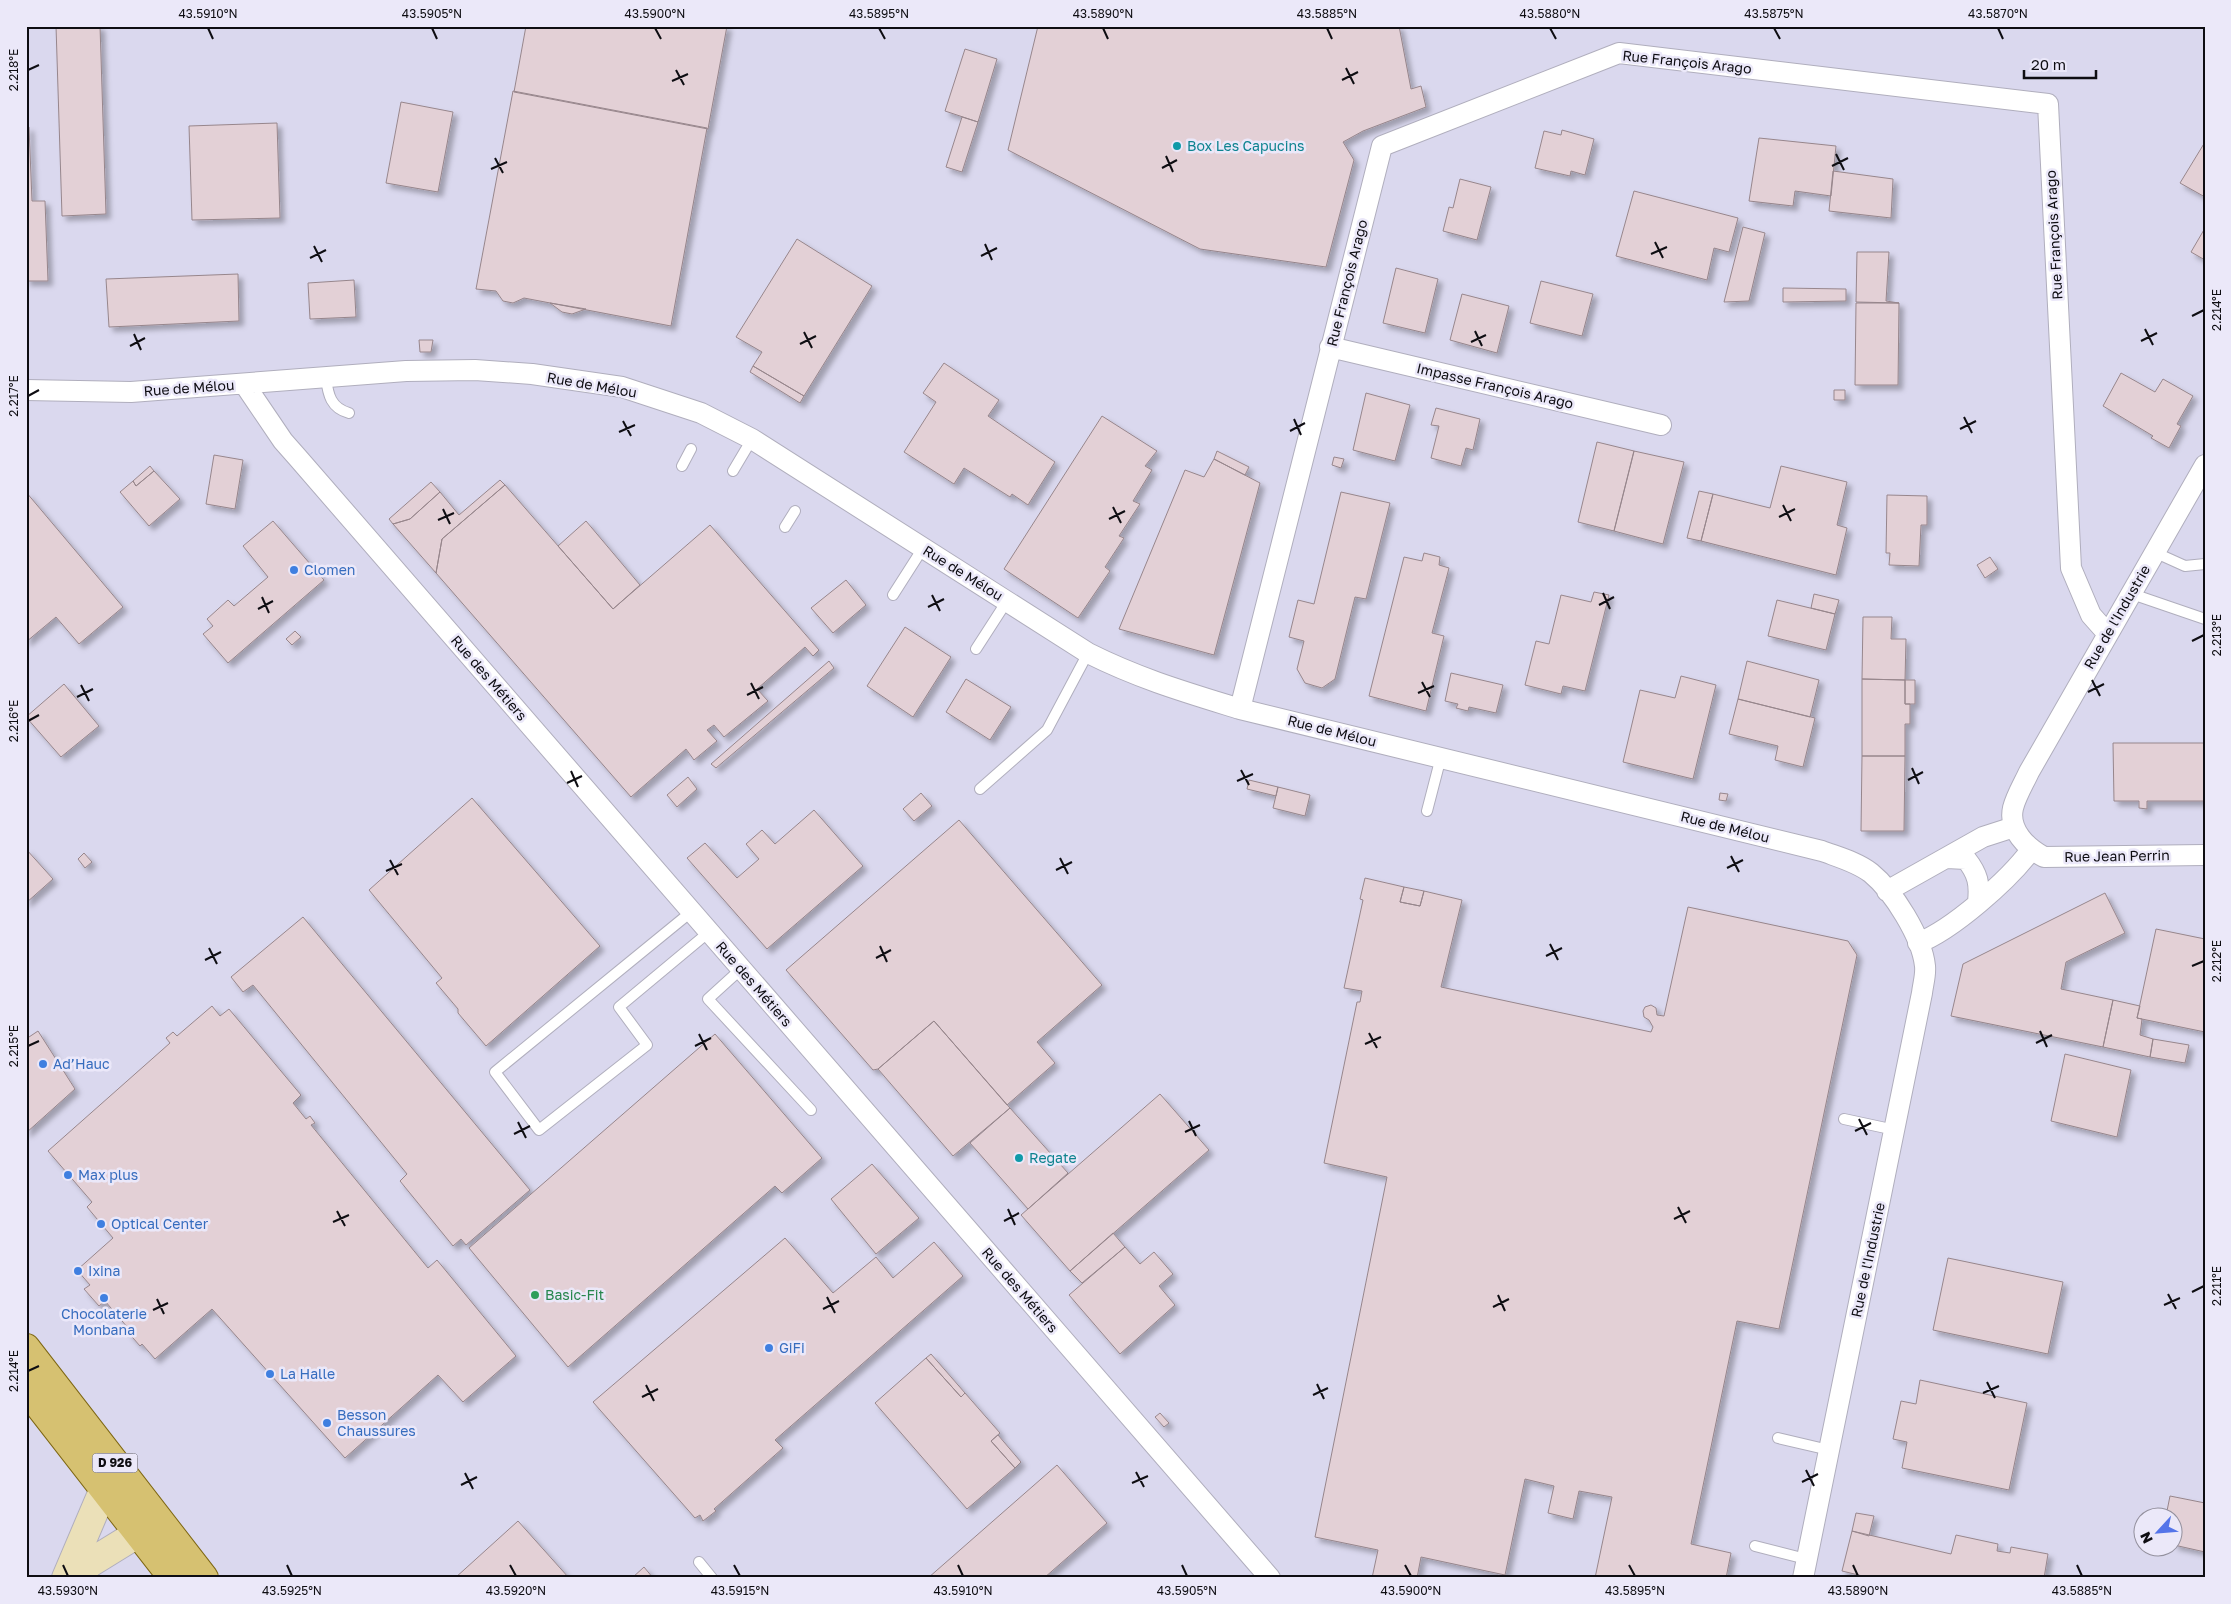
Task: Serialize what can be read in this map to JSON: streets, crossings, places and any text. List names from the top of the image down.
{
  "streets": {
    "main road": ["D 926"],
    "street": [
      "Rue François Arago",
      "Rue de Mélou",
      "Impasse François Arago",
      "Rue de l'Industrie",
      "Rue des Métiers",
      "Rue Jean Perrin"
    ]
  },
  "crossings": [
    ["Rue François Arago", "Rue de Mélou"],
    ["Rue François Arago", "Impasse François Arago"],
    ["Rue François Arago", "Rue de l'Industrie"],
    ["Rue de Mélou", "Rue de l'Industrie"],
    ["Rue de Mélou", "Rue des Métiers"]
  ],
  "places": [
    "Box Les Capucins",
    "Clomen",
    "Ad’Hauc",
    "Regate",
    "Max plus",
    "Optical Center",
    "Ixina",
    "Basic-Fit",
    "Chocolaterie Monbana",
    "GiFi",
    "La Halle",
    "Besson Chaussures"
  ],
  "scale_bar": "20 m",
  "north": "bottom left",
  "coordinates": [
    "43.5910°N",
    "43.5905°N",
    "43.5900°N",
    "43.5895°N",
    "43.5890°N",
    "43.5885°N",
    "43.5880°N",
    "43.5875°N",
    "43.5870°N",
    "2.218°E",
    "2.214°E",
    "2.217°E",
    "2.213°E",
    "2.216°E",
    "2.212°E",
    "2.215°E",
    "2.211°E",
    "43.5930°N",
    "43.5925°N",
    "43.5920°N",
    "43.5915°N"
  ]
}
